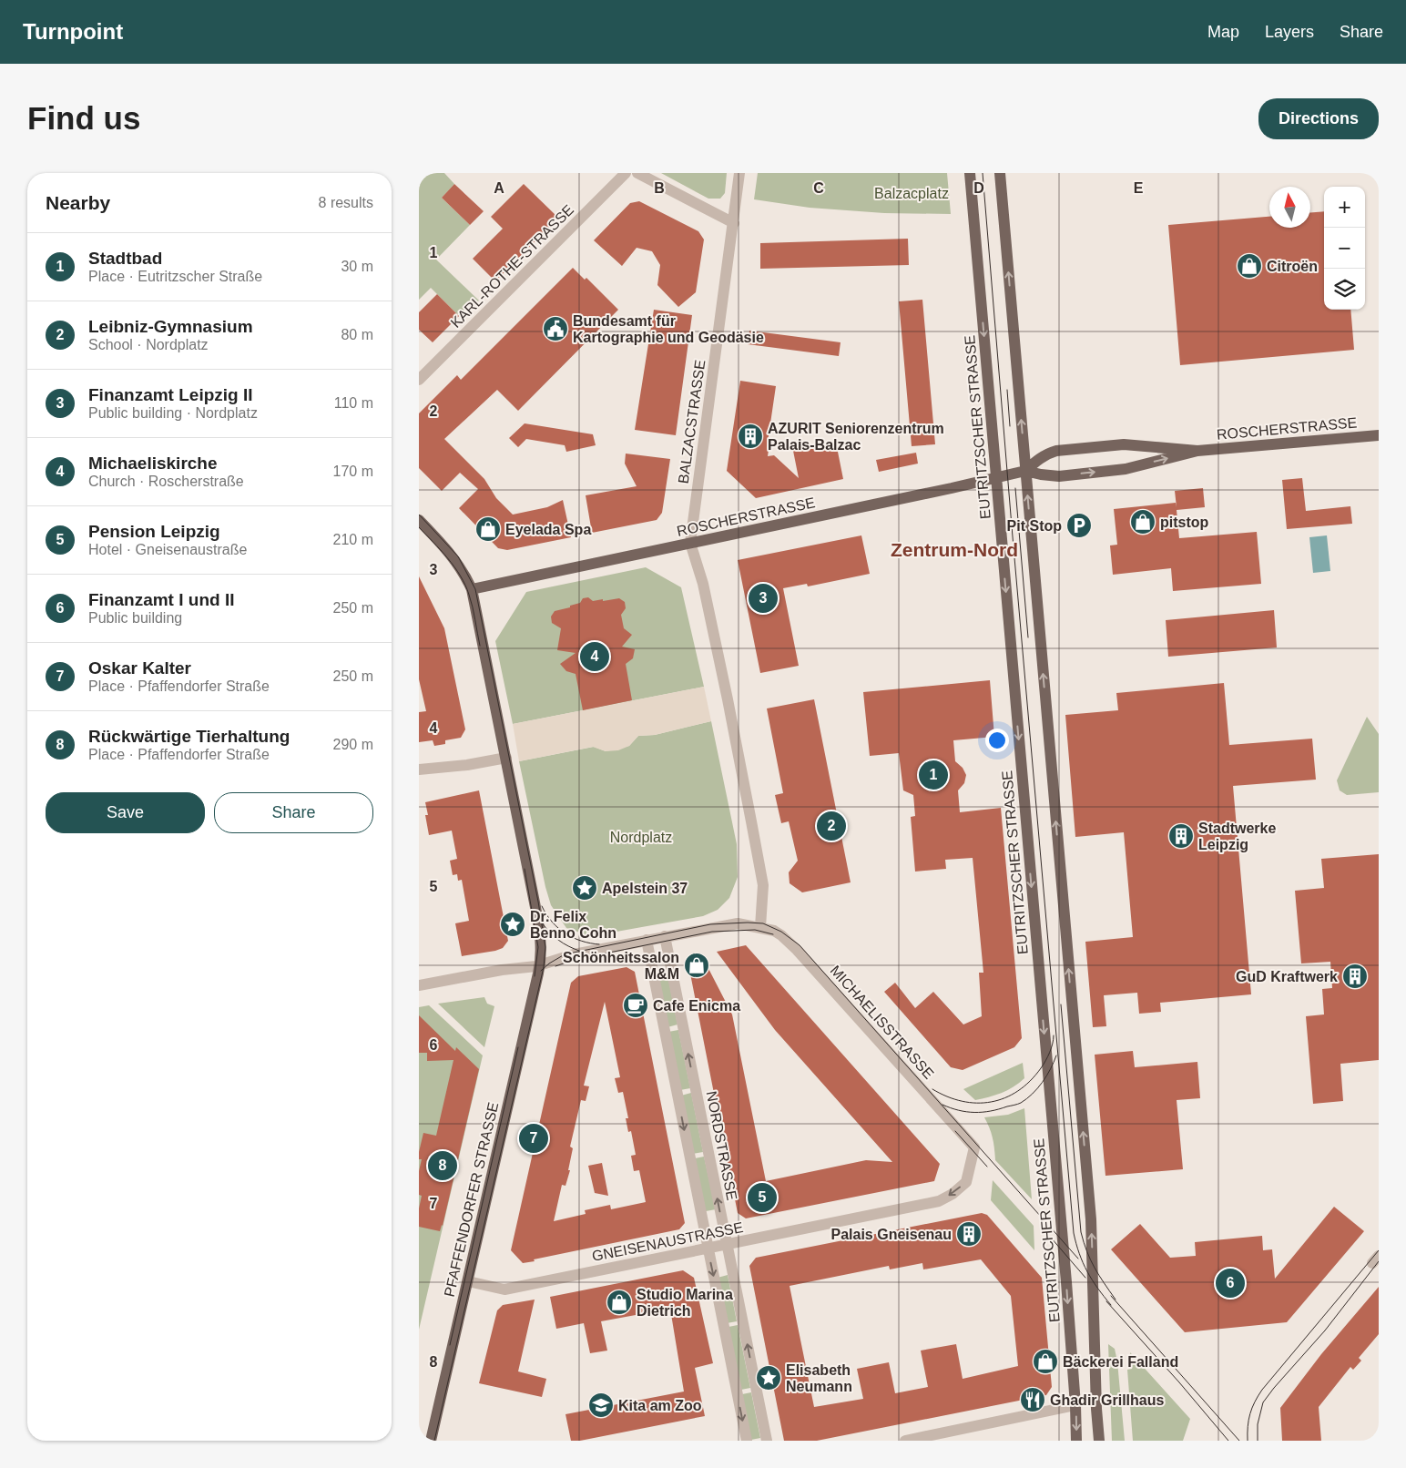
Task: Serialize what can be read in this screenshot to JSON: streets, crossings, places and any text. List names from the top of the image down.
{
  "streets": {
    "main road": ["EUTRITZSCHER STRASSE", "ROSCHERSTRASSE", "PFAFFENDORFER STRASSE"],
    "street": [
      "KARL-ROTHE-STRASSE",
      "BALZACSTRASSE",
      "MICHAELISSTRASSE",
      "NORDSTRASSE",
      "GNEISENAUSTRASSE"
    ]
  },
  "crossings": [
    ["BALZACSTRASSE", "ROSCHERSTRASSE"],
    ["EUTRITZSCHER STRASSE", "ROSCHERSTRASSE"],
    ["MICHAELISSTRASSE", "GNEISENAUSTRASSE"],
    ["NORDSTRASSE", "GNEISENAUSTRASSE"],
    ["PFAFFENDORFER STRASSE", "GNEISENAUSTRASSE"]
  ],
  "one_way": ["GNEISENAUSTRASSE"],
  "districts": ["Zentrum-Nord"],
  "parks": ["Balzacplatz", "Nordplatz"],
  "places": {
    "shop": [
      "Citroën",
      "pitstop",
      "Eyelada Spa",
      "Schönheitssalon M&M",
      "Studio Marina Dietrich",
      "Bäckerei Falland"
    ],
    "public building": ["Bundesamt für Kartographie und Geodäsie"],
    "building": [
      "AZURIT Seniorenzentrum Palais-Balzac",
      "Stadtwerke Leipzig",
      "GuD Kraftwerk",
      "Palais Gneisenau"
    ],
    "parking": ["Pit Stop"],
    "place": ["Apelstein 37", "Dr. Felix Benno Cohn", "Elisabeth Neumann"],
    "cafe": ["Cafe Enicma"],
    "restaurant": ["Ghadir Grillhaus"],
    "school or university": ["Kita am Zoo"]
  },
  "north": "top",
  "page": {
    "header": "Turnpoint",
    "nav": ["Map", "Layers", "Share"],
    "buttons": [
      "Directions",
      ["Save", "Share"]
    ],
    "title": "Find us",
    "heading": ["Nearby", "8 results"],
    "map_buttons": ["+", "−"],
    "list": [
      {
        "mark": "1",
        "name": "Stadtbad",
        "note": "Place · Eutritzscher Straße",
        "value": "30 m"
      },
      {
        "mark": "2",
        "name": "Leibniz-Gymnasium",
        "note": "School · Nordplatz",
        "value": "80 m"
      },
      {
        "mark": "3",
        "name": "Finanzamt Leipzig II",
        "note": "Public building · Nordplatz",
        "value": "110 m"
      },
      {
        "mark": "4",
        "name": "Michaeliskirche",
        "note": "Church · Roscherstraße",
        "value": "170 m"
      },
      {
        "mark": "5",
        "name": "Pension Leipzig",
        "note": "Hotel · Gneisenaustraße",
        "value": "210 m"
      },
      {
        "mark": "6",
        "name": "Finanzamt I und II",
        "note": "Public building",
        "value": "250 m"
      },
      {
        "mark": "7",
        "name": "Oskar Kalter",
        "note": "Place · Pfaffendorfer Straße",
        "value": "250 m"
      },
      {
        "mark": "8",
        "name": "Rückwärtige Tierhaltung",
        "note": "Place · Pfaffendorfer Straße",
        "value": "290 m"
      }
    ],
    "pins": [
      "3",
      "4",
      "1",
      "2",
      "7",
      "8",
      "5",
      "6"
    ]
  },
  "grid": {
    "columns": [
      "A",
      "B",
      "C",
      "D",
      "E"
    ],
    "rows": [
      "1",
      "2",
      "3",
      "4",
      "5",
      "6",
      "7",
      "8"
    ]
  }
}
